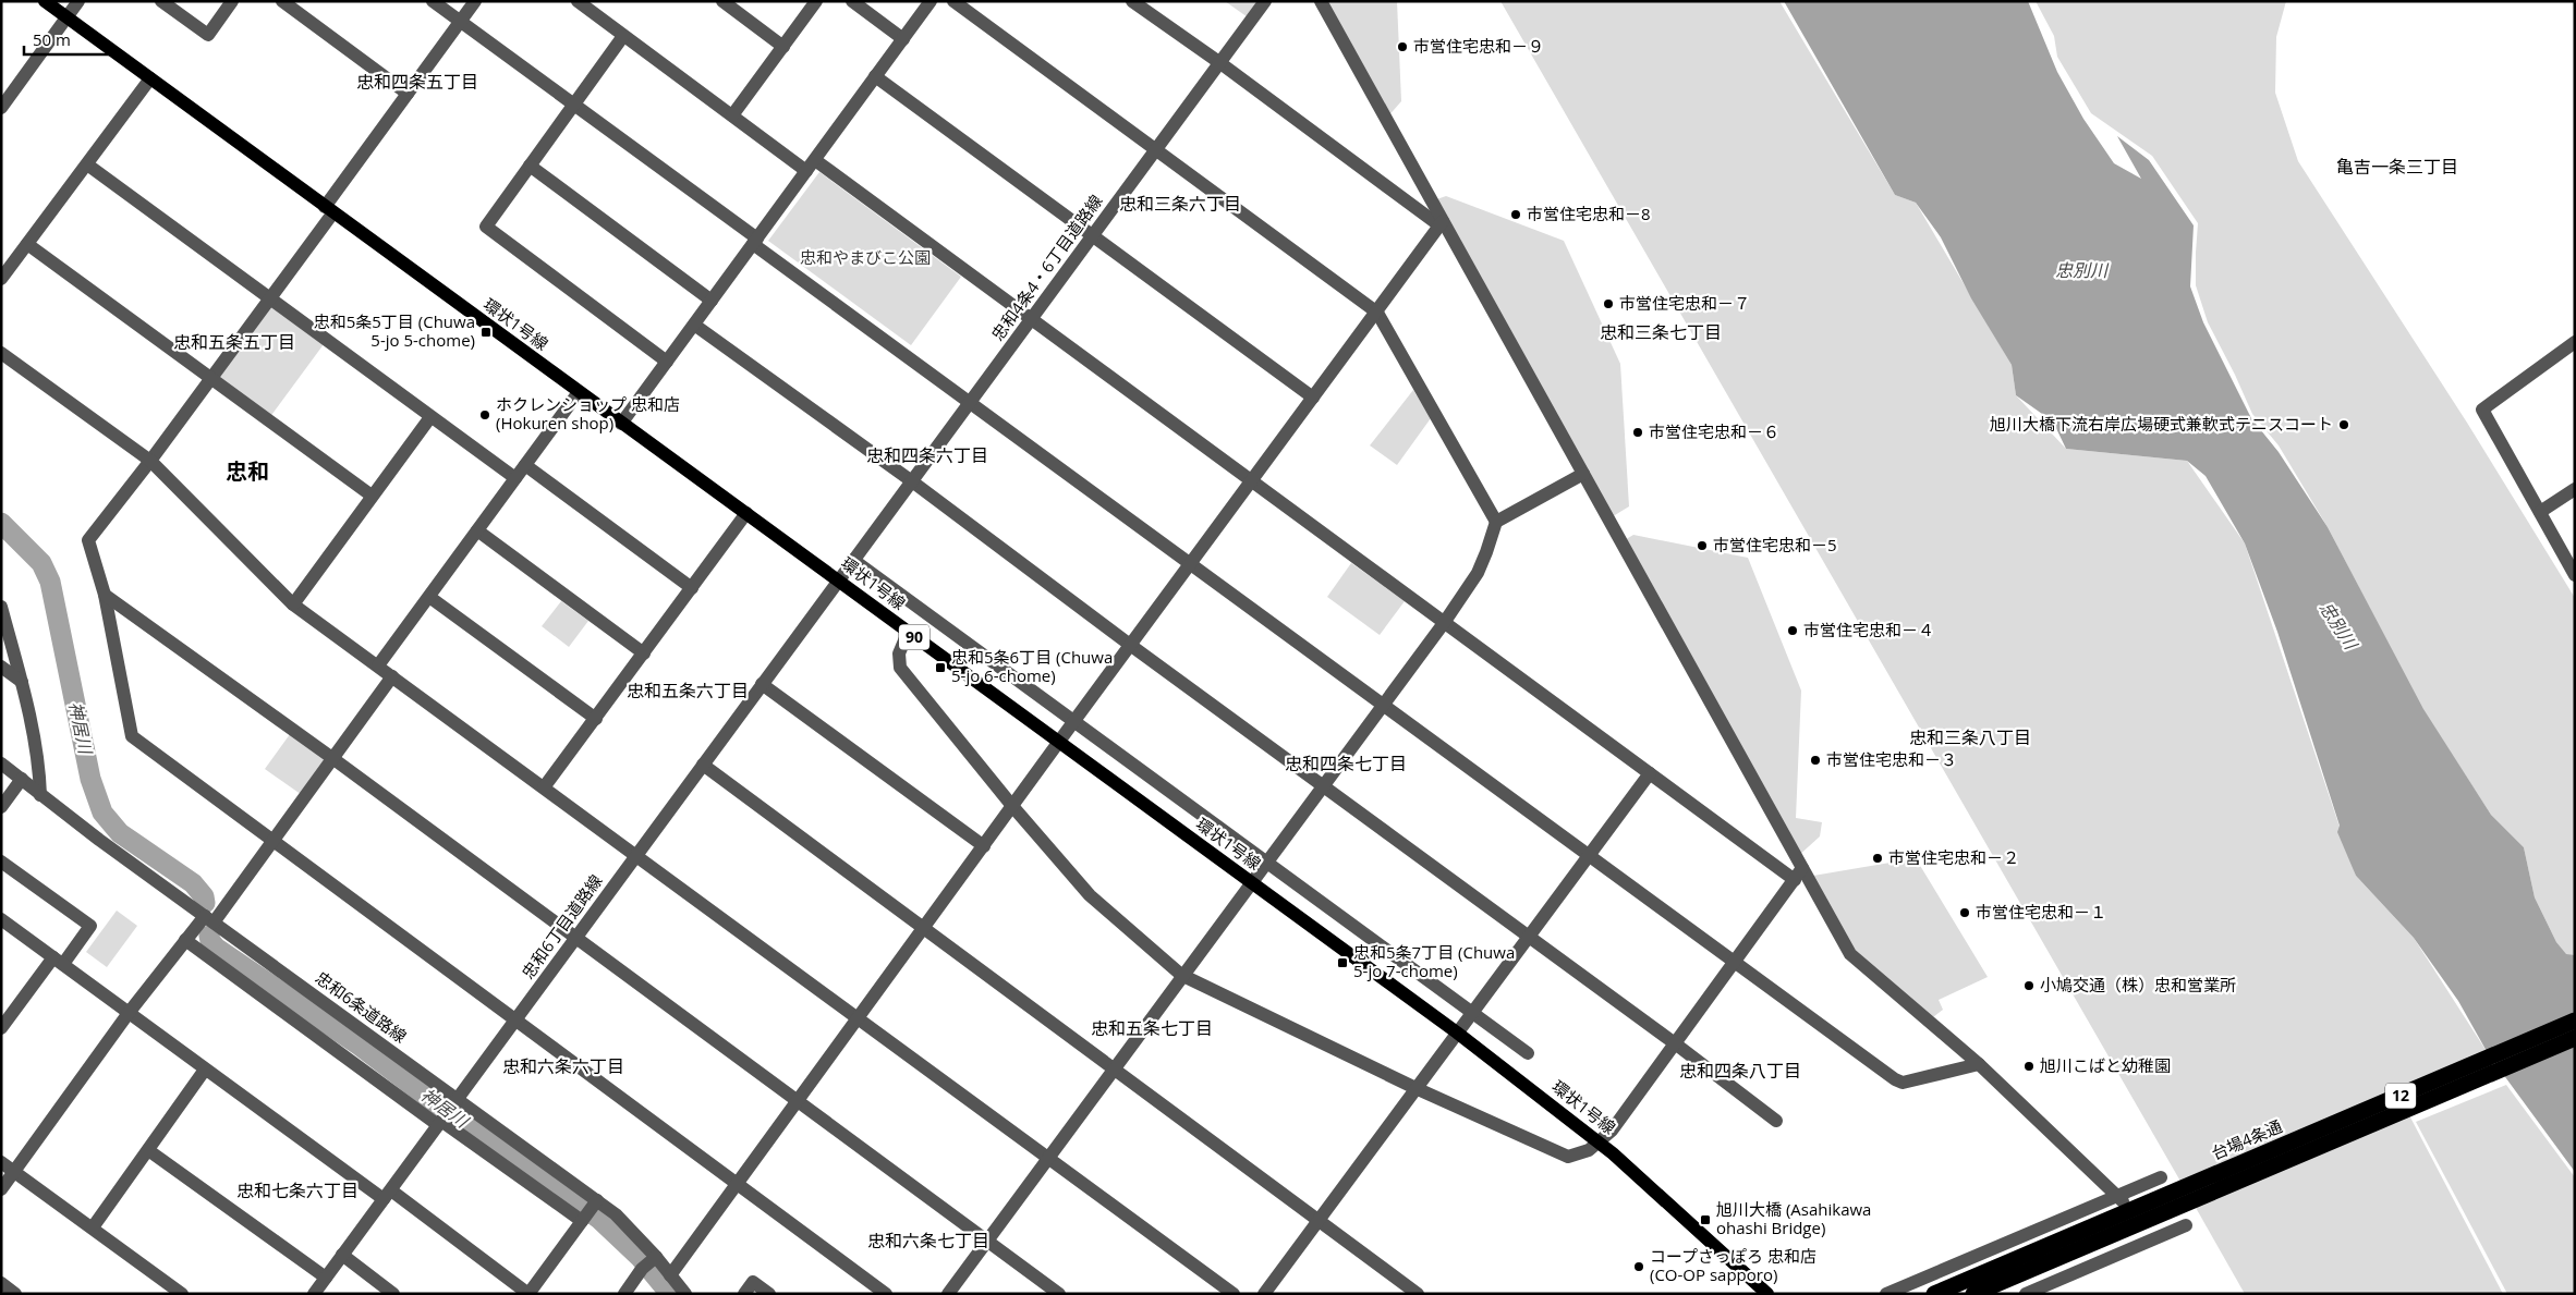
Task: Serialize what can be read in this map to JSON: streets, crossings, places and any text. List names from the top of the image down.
{
  "streets": {
    "highway": ["12", "台場4条通"],
    "main road": ["環状1号線", "90"],
    "street": ["忠和4条4・6丁目道路線", "忠和6丁目道路線", "忠和6条道路線"]
  },
  "crossings": [
    ["忠和4条4・6丁目道路線", "環状1号線"],
    ["忠和4条4・6丁目道路線", "忠和6丁目道路線"],
    ["環状1号線", "忠和6丁目道路線"],
    ["忠和6丁目道路線", "忠和6条道路線"]
  ],
  "districts": [
    "忠和四条五丁目",
    "亀吉一条三丁目",
    "忠和三条六丁目",
    "忠和三条七丁目",
    "忠和五条五丁目",
    "忠和四条六丁目",
    "忠和",
    "忠和五条六丁目",
    "忠和三条八丁目",
    "忠和四条七丁目",
    "忠和五条七丁目",
    "忠和六条六丁目",
    "忠和四条八丁目",
    "忠和七条六丁目",
    "忠和六条七丁目"
  ],
  "water": ["忠別川", "神居川"],
  "parks": ["忠和やまびこ公園"],
  "places": {
    "other": [
      "市営住宅忠和－９",
      "市営住宅忠和－8",
      "市営住宅忠和－７",
      "ホクレンショップ 忠和店 (Hokuren shop)",
      "旭川大橋下流右岸広場硬式兼軟式テニスコート",
      "市営住宅忠和－６",
      "市営住宅忠和－5",
      "市営住宅忠和－４",
      "市営住宅忠和－３",
      "市営住宅忠和－２",
      "市営住宅忠和－１",
      "小鳩交通（株）忠和営業所",
      "旭川こばと幼稚園",
      "コープさっぽろ 忠和店 (CO-OP sapporo)"
    ],
    "transit": [
      "忠和5条5丁目 (Chuwa 5-jo 5-chome)",
      "忠和5条6丁目 (Chuwa 5-jo 6-chome)",
      "忠和5条7丁目 (Chuwa 5-jo 7-chome)",
      "旭川大橋 (Asahikawa ohashi Bridge)"
    ]
  },
  "scale_bar": "50 m"
}
